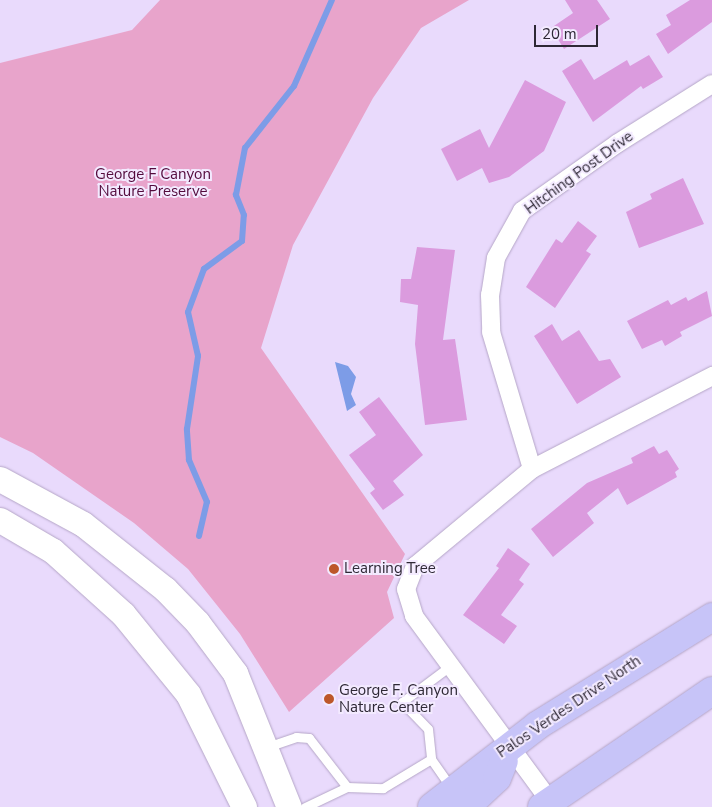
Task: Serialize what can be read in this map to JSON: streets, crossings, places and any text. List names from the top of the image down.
{
  "streets": {
    "main road": ["Palos Verdes Drive North"],
    "street": ["Hitching Post Drive"]
  },
  "parks": ["George F Canyon Nature Preserve"],
  "places": ["Learning Tree", "George F. Canyon Nature Center"],
  "scale_bar": "20 m"
}
